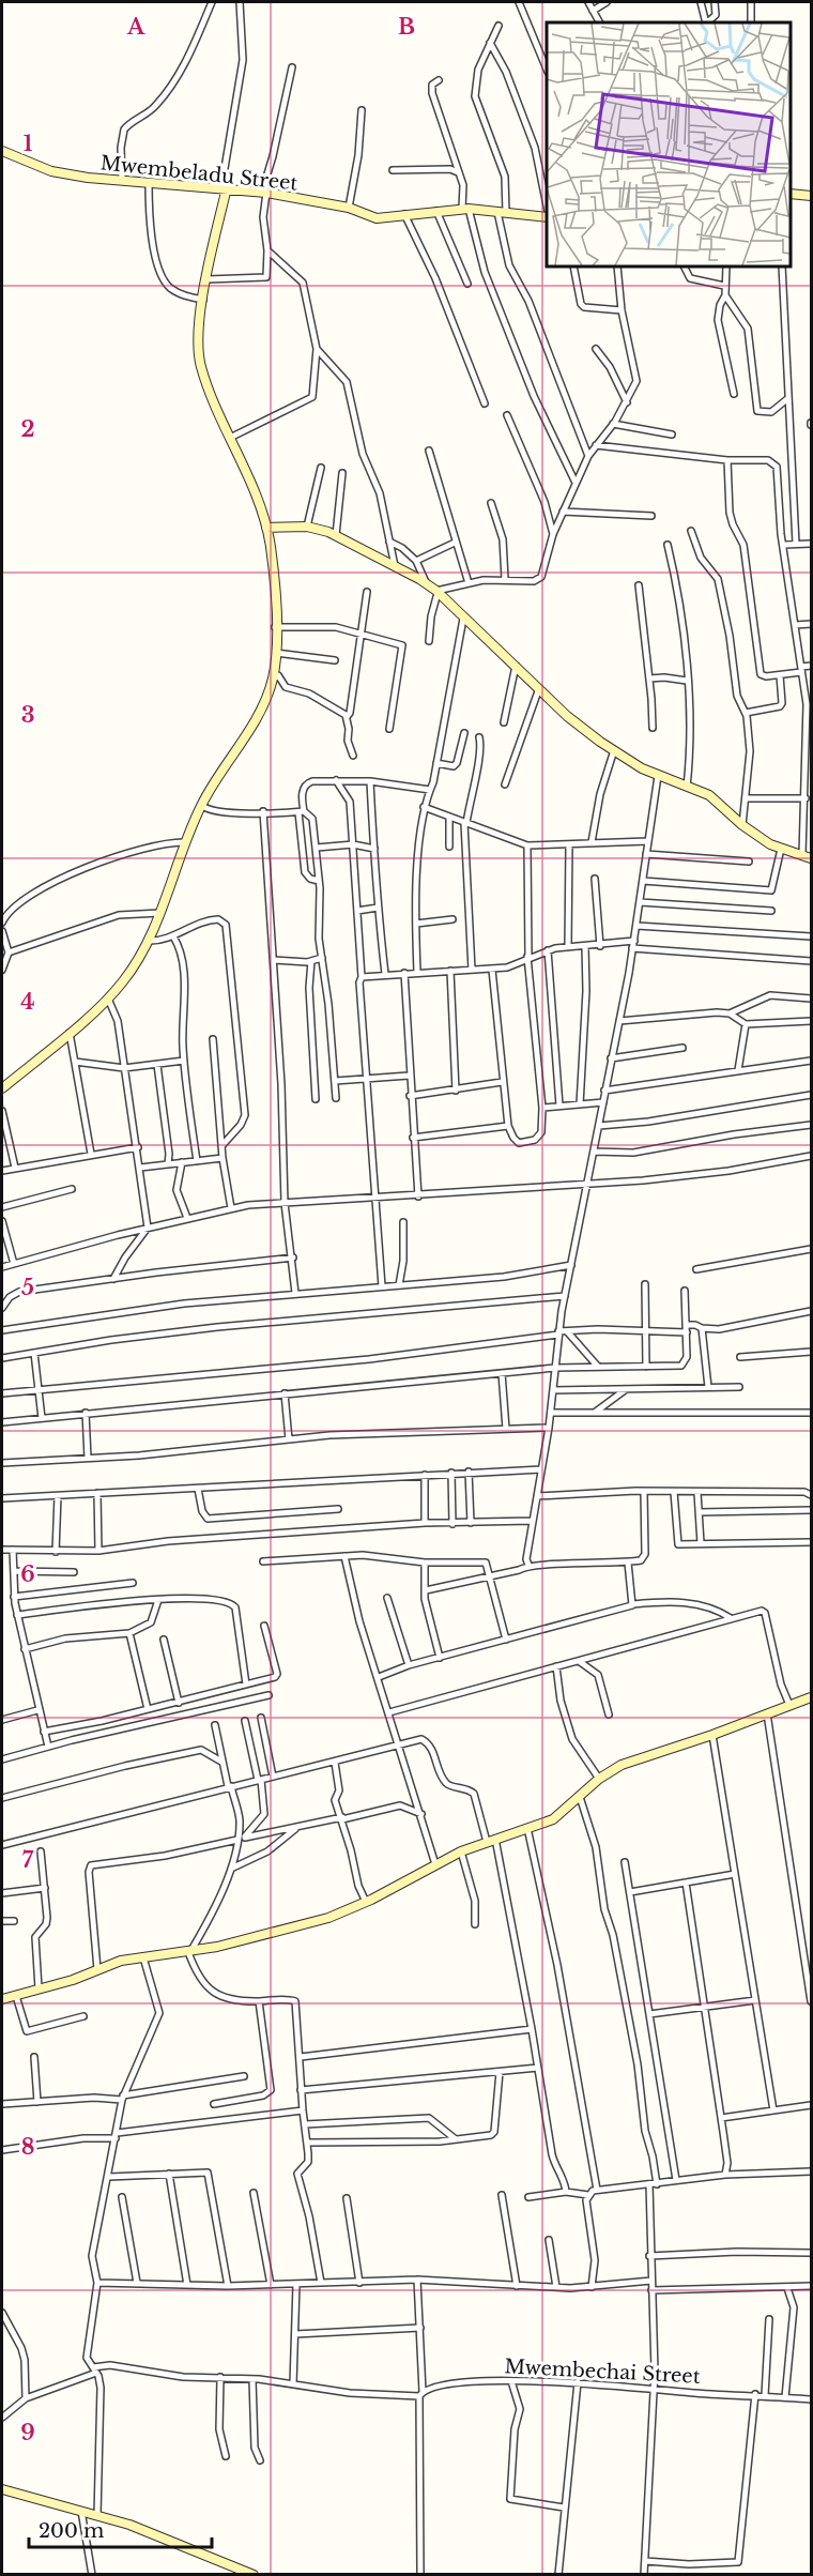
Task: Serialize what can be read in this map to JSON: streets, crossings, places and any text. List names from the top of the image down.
{
  "streets": {
    "street": ["Mwembeladu Street", "Mwembechai Street"]
  },
  "scale_bar": "200 m",
  "grid": {
    "columns": ["A", "B"],
    "rows": [
      "1",
      "2",
      "3",
      "4",
      "5",
      "6",
      "7",
      "8",
      "9"
    ]
  }
}
